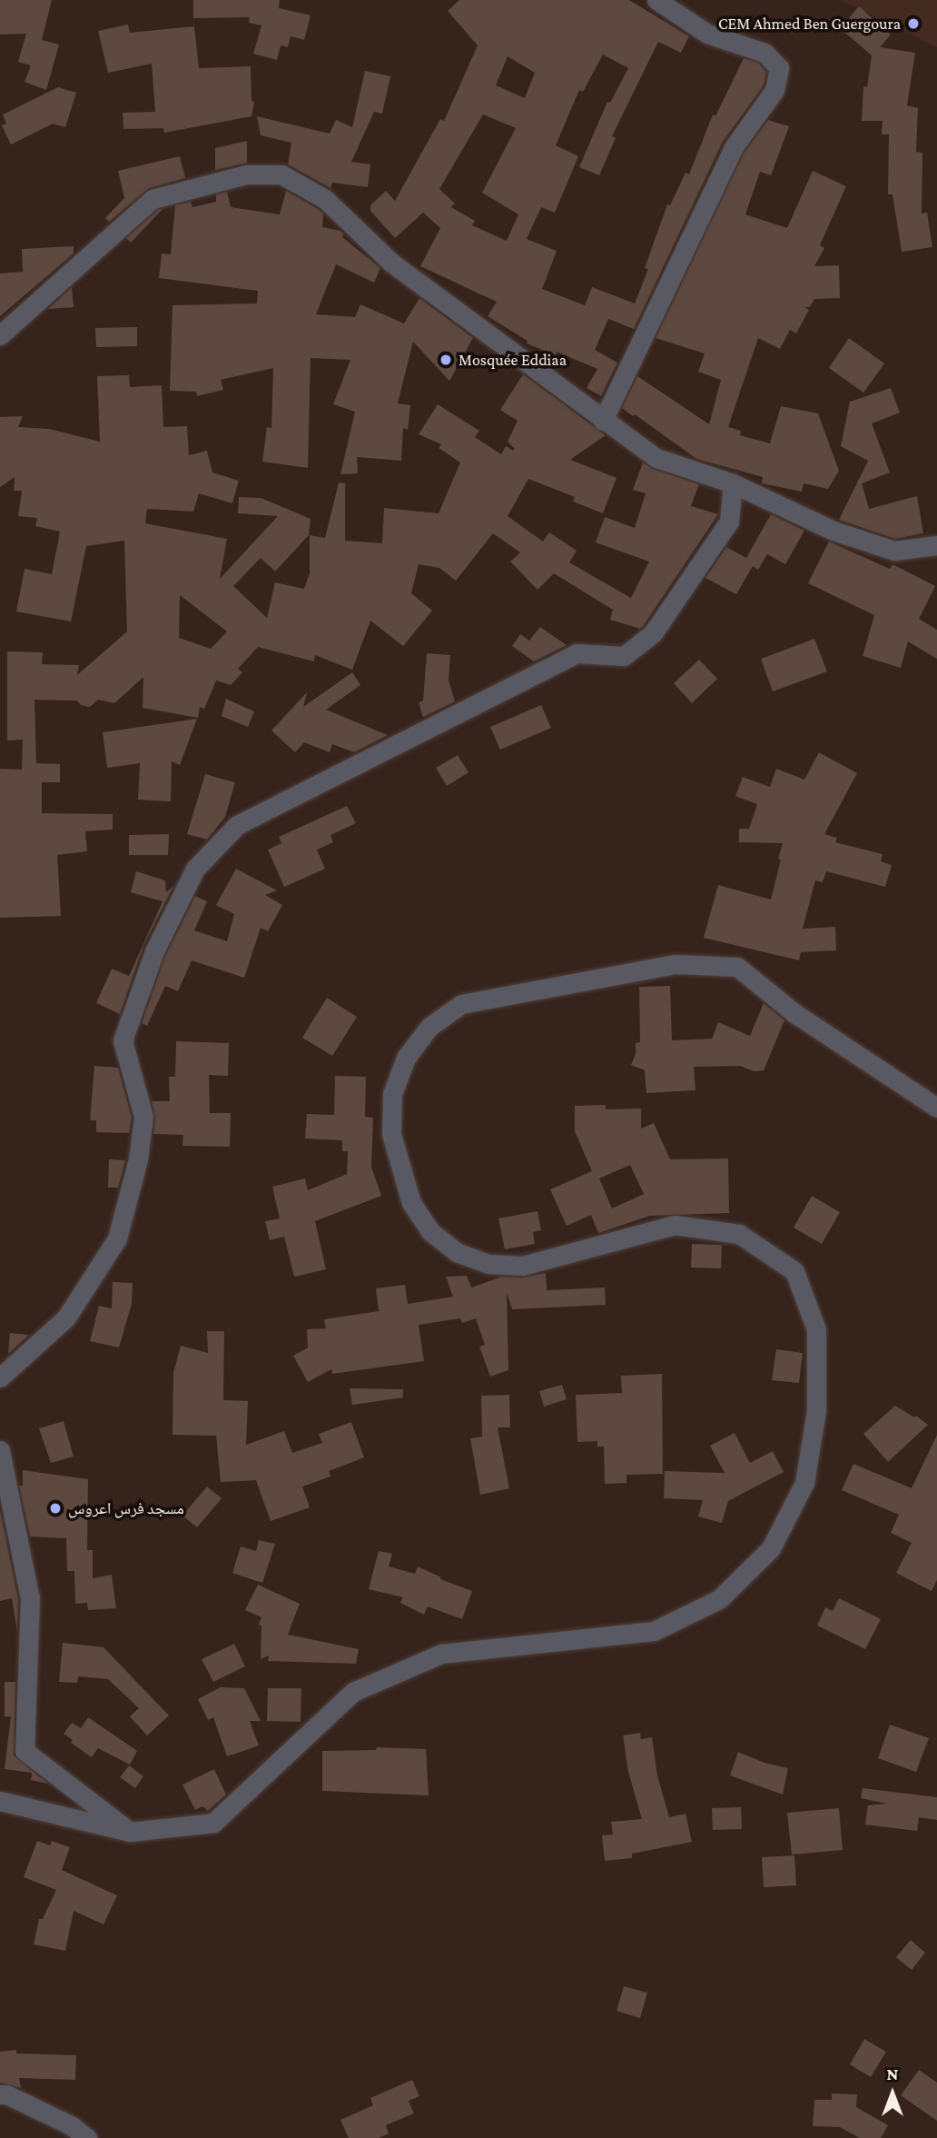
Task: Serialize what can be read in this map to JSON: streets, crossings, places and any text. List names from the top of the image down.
{
  "places": ["CEM Ahmed Ben Guergoura", "Mosquée Eddiaa", "مسجد فرس اعروس"],
  "north": "top"
}
